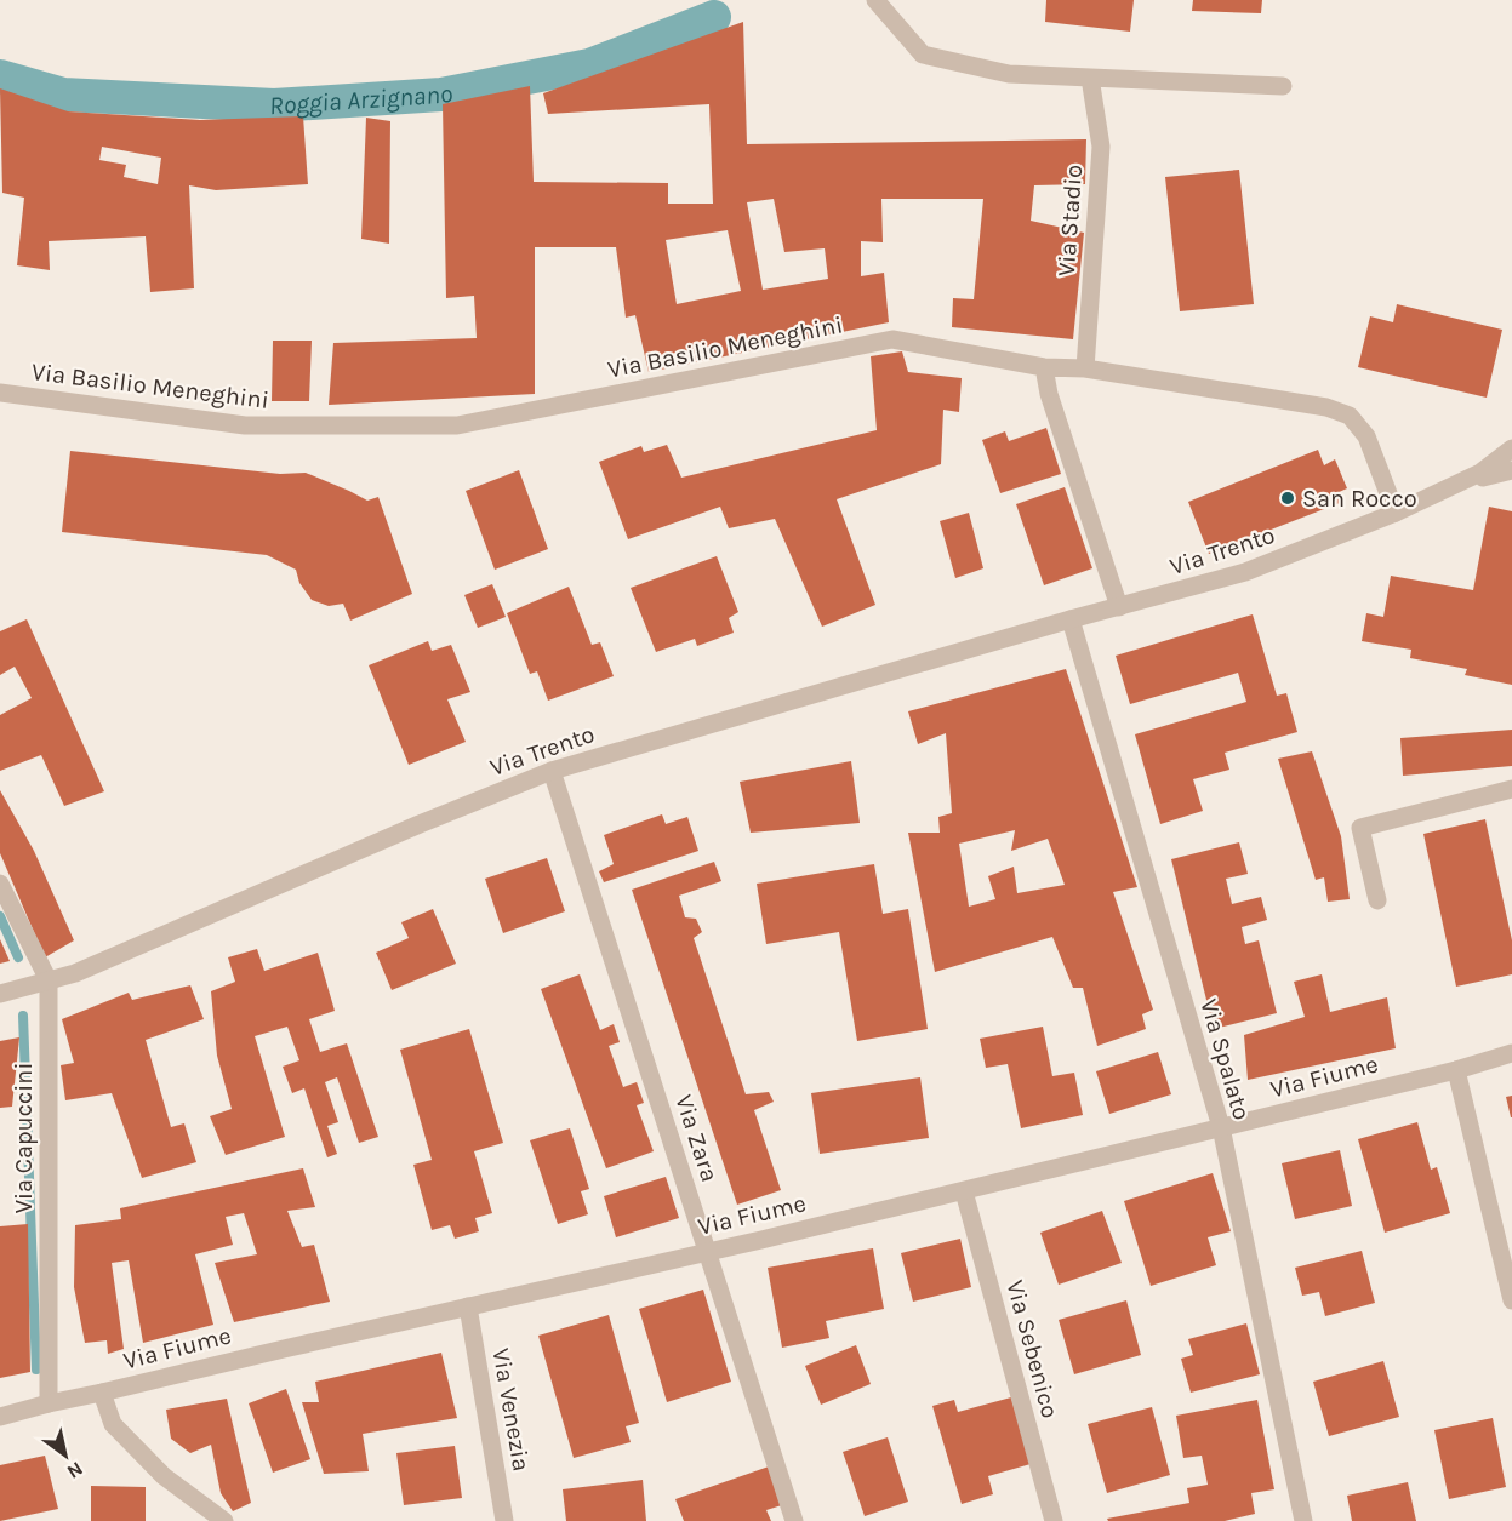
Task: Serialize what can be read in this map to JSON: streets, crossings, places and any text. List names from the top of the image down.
{
  "streets": {
    "street": [
      "Via Stadio",
      "Via Basilio Meneghini",
      "Via Trento",
      "Via Spalato",
      "Via Fiume",
      "Via Capuccini",
      "Via Zara",
      "Via Sebenico",
      "Via Venezia"
    ]
  },
  "crossings": [
    ["Via Stadio", "Via Basilio Meneghini"],
    ["Via Basilio Meneghini", "Via Trento"],
    ["Via Trento", "Via Spalato"],
    ["Via Trento", "Via Capuccini"],
    ["Via Trento", "Via Zara"],
    ["Via Spalato", "Via Fiume"],
    ["Via Fiume", "Via Capuccini"],
    ["Via Fiume", "Via Zara"],
    ["Via Fiume", "Via Sebenico"],
    ["Via Fiume", "Via Venezia"]
  ],
  "water": ["Roggia Arzignano"],
  "places": ["San Rocco"],
  "north": "bottom right"
}
